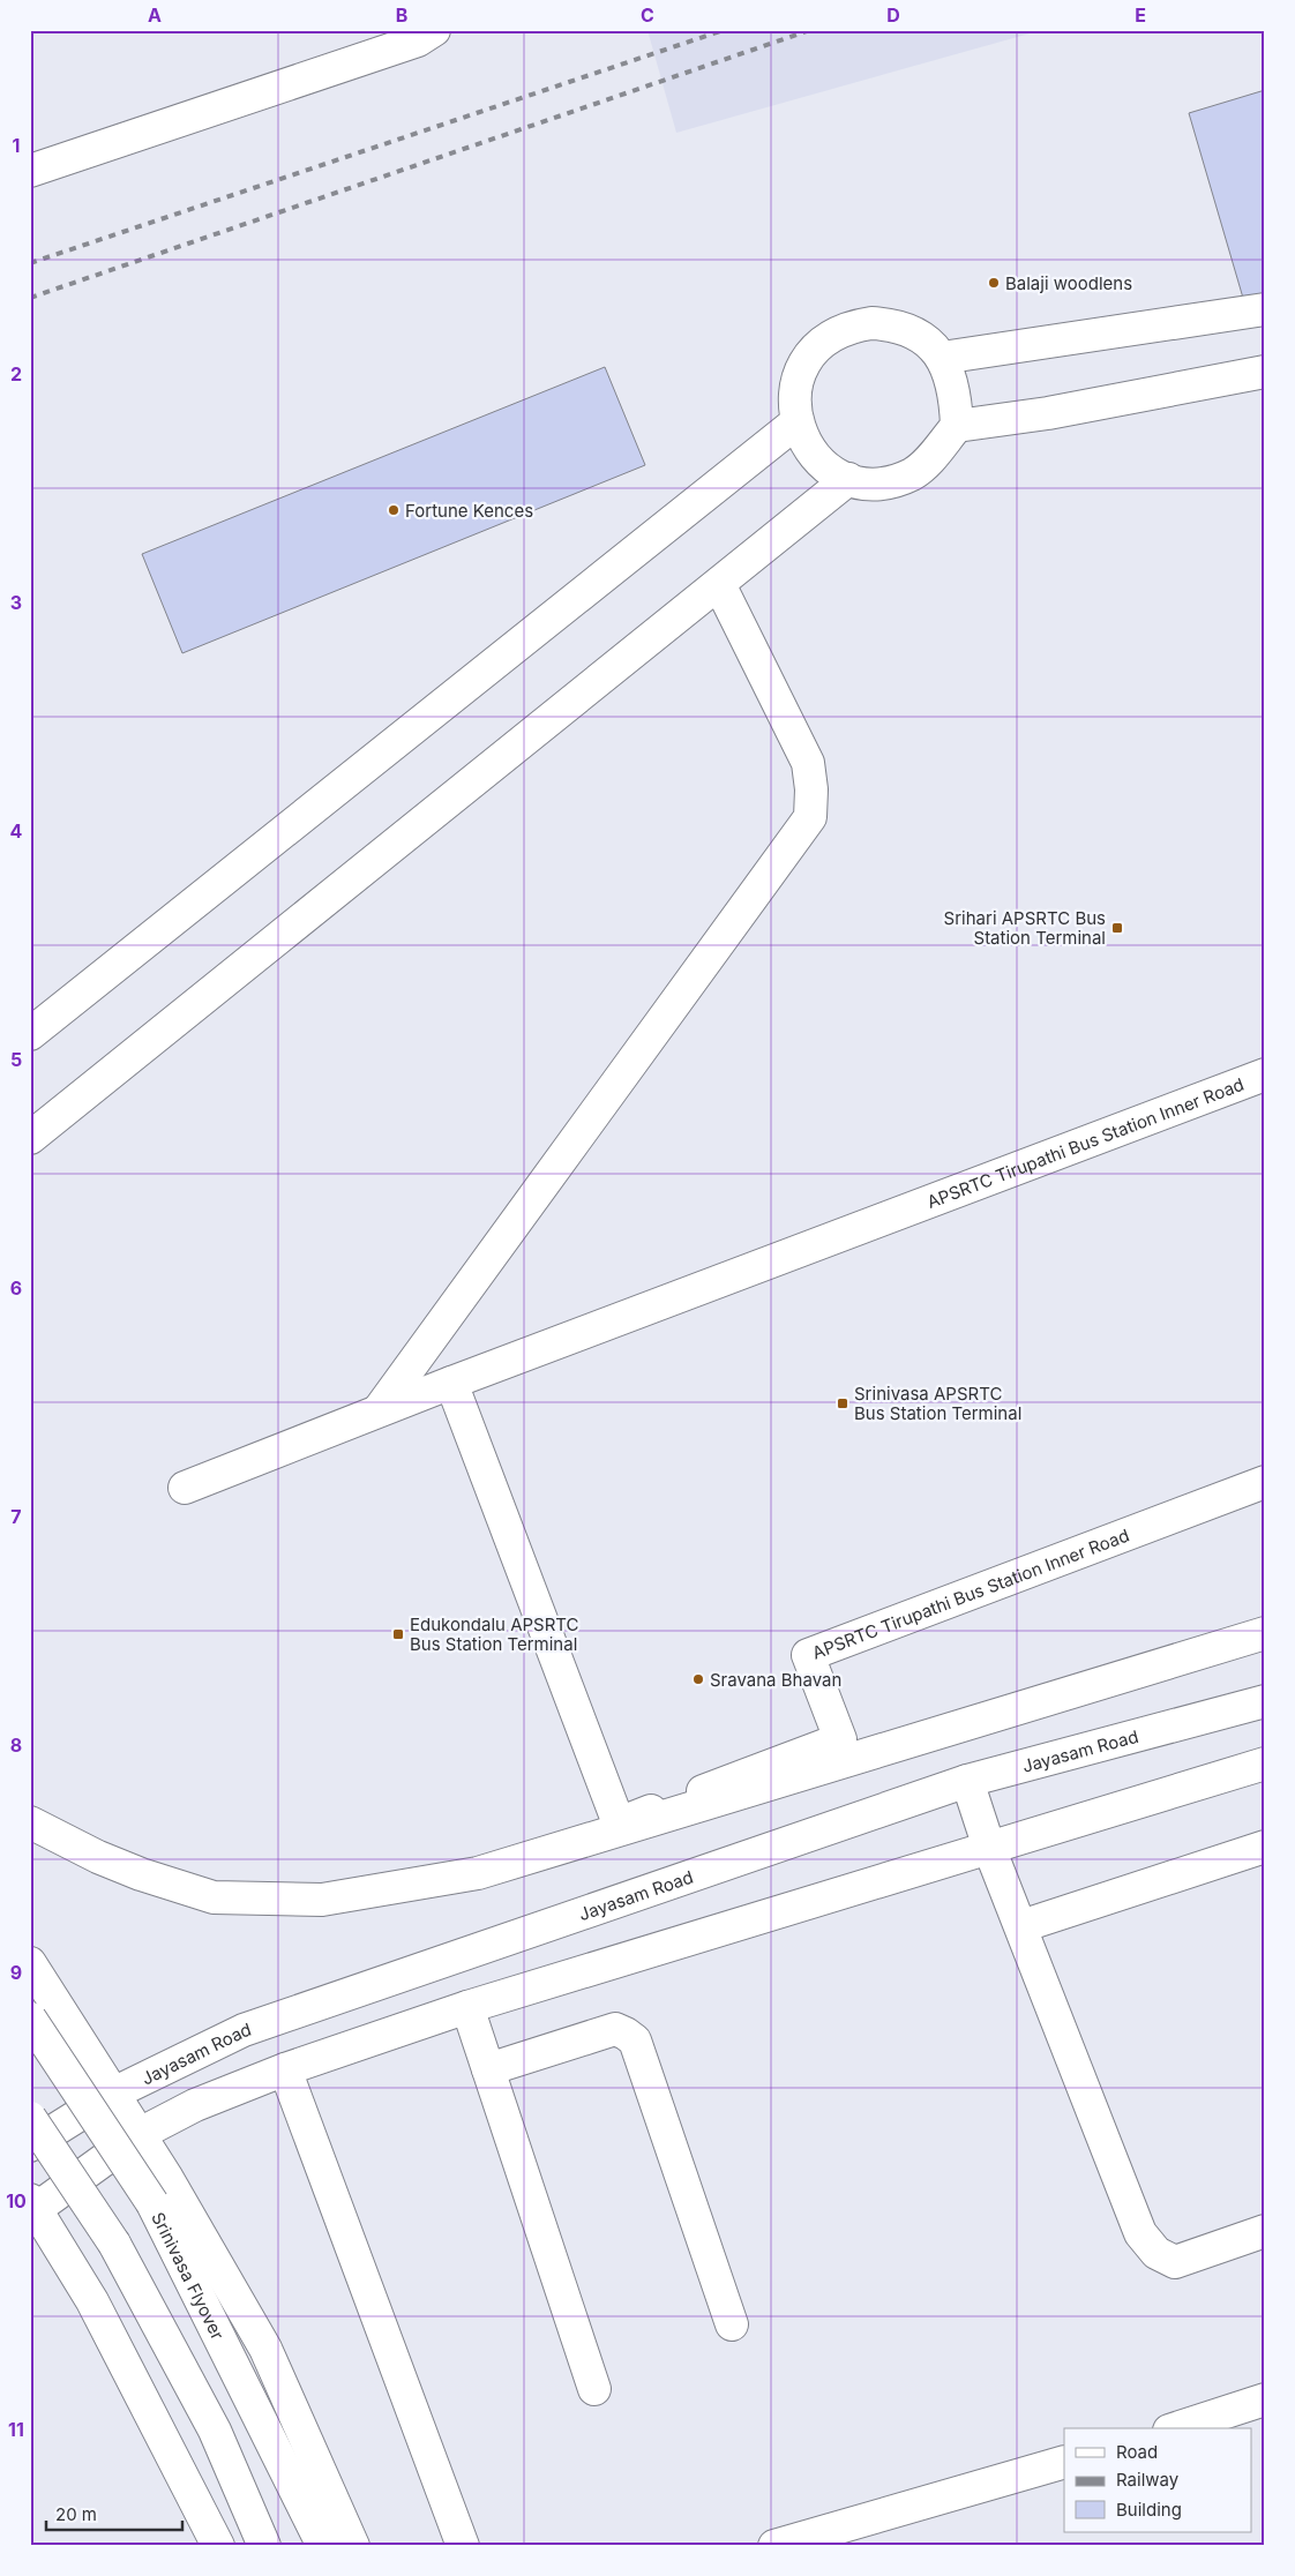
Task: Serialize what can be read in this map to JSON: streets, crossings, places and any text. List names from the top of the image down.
{
  "streets": {
    "main road": ["APSRTC Tirupathi Bus Station Inner Road", "Jayasam Road", "Srinivasa Flyover"]
  },
  "places": {
    "other": ["Balaji woodlens", "Fortune Kences", "Sravana Bhavan"],
    "transit": ["Srihari APSRTC Bus Station Terminal", "Srinivasa APSRTC Bus Station Terminal", "Edukondalu APSRTC Bus Station Terminal"]
  },
  "legend": ["Road", "Railway", "Building"],
  "scale_bar": "20 m",
  "grid": {
    "columns": [
      "A",
      "B",
      "C",
      "D",
      "E"
    ],
    "rows": [
      "1",
      "2",
      "3",
      "4",
      "5",
      "6",
      "7",
      "8",
      "9",
      "10",
      "11"
    ]
  }
}
